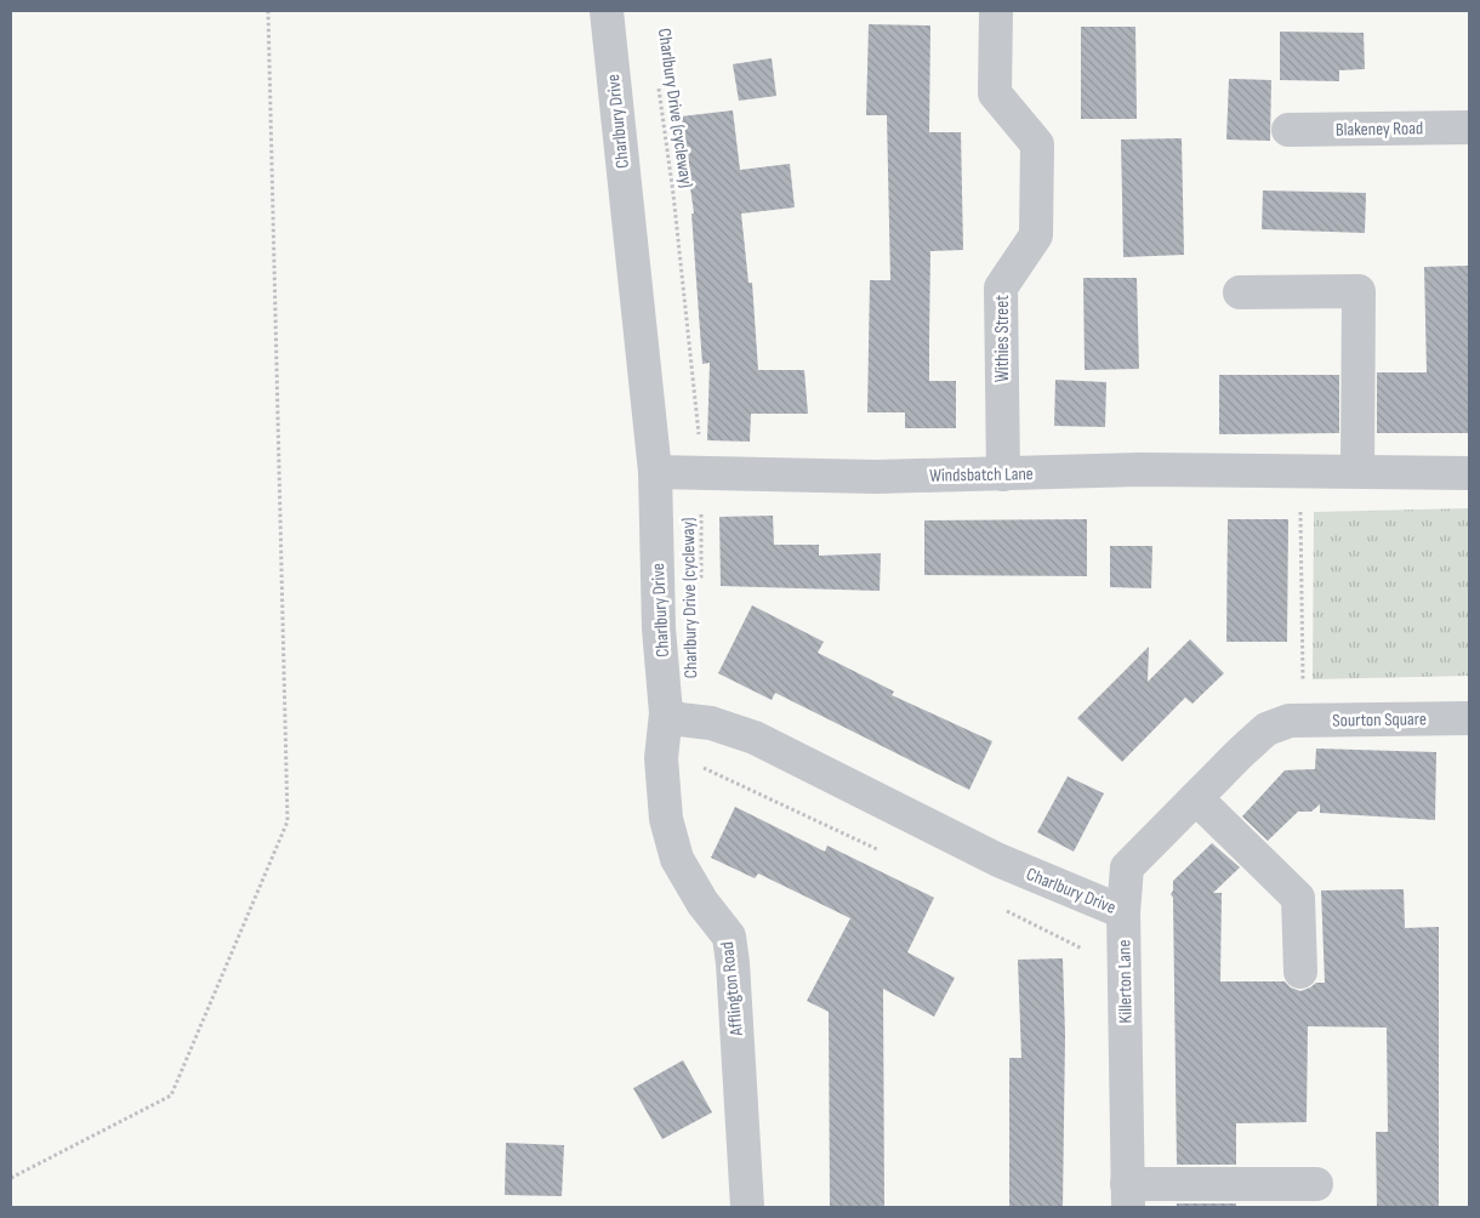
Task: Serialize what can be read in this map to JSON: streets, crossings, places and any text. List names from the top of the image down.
{
  "streets": {
    "street": [
      "Charlbury Drive",
      "Blakeney Road",
      "Withies Street",
      "Windsbatch Lane",
      "Sourton Square",
      "Killerton Lane",
      "Afflington Road"
    ],
    "path": ["Charlbury Drive (cycleway)"]
  },
  "crossings": [
    ["Charlbury Drive (cycleway)", "Windsbatch Lane"],
    ["Charlbury Drive", "Windsbatch Lane"],
    ["Charlbury Drive", "Killerton Lane"],
    ["Charlbury Drive", "Afflington Road"],
    ["Withies Street", "Windsbatch Lane"],
    ["Sourton Square", "Killerton Lane"]
  ]
}
